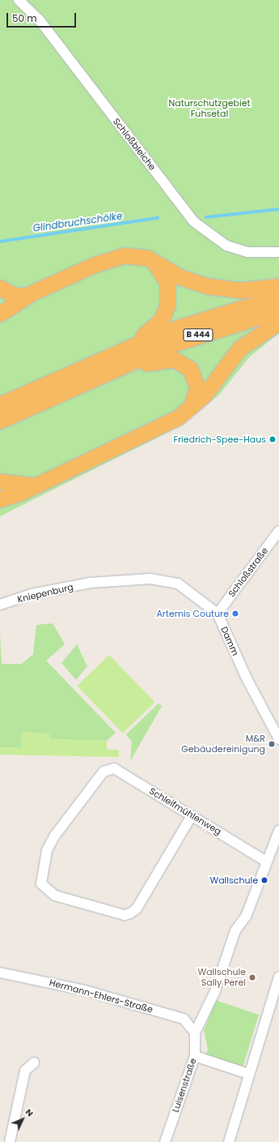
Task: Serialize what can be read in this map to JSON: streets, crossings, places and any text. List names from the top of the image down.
{
  "streets": {
    "highway": ["B 444"],
    "street": [
      "Schloßbleiche",
      "Schloßstraße",
      "Kniepenburg",
      "Damm",
      "Schleifmühlenweg",
      "Hermann-Ehlers-Straße",
      "Luisenstraße"
    ]
  },
  "crossings": [
    ["Schloßstraße", "Damm"],
    ["Kniepenburg", "Damm"],
    ["Schleifmühlenweg", "Luisenstraße"],
    ["Hermann-Ehlers-Straße", "Luisenstraße"]
  ],
  "water": ["Glindbruchschölke"],
  "parks": ["Naturschutzgebiet Fuhsetal"],
  "places": [
    "Friedrich-Spee-Haus",
    "Artemis Couture",
    "M&R Gebäudereinigung",
    "Wallschule",
    "Wallschule Sally Perel"
  ],
  "scale_bar": "50 m",
  "north": "top right"
}
